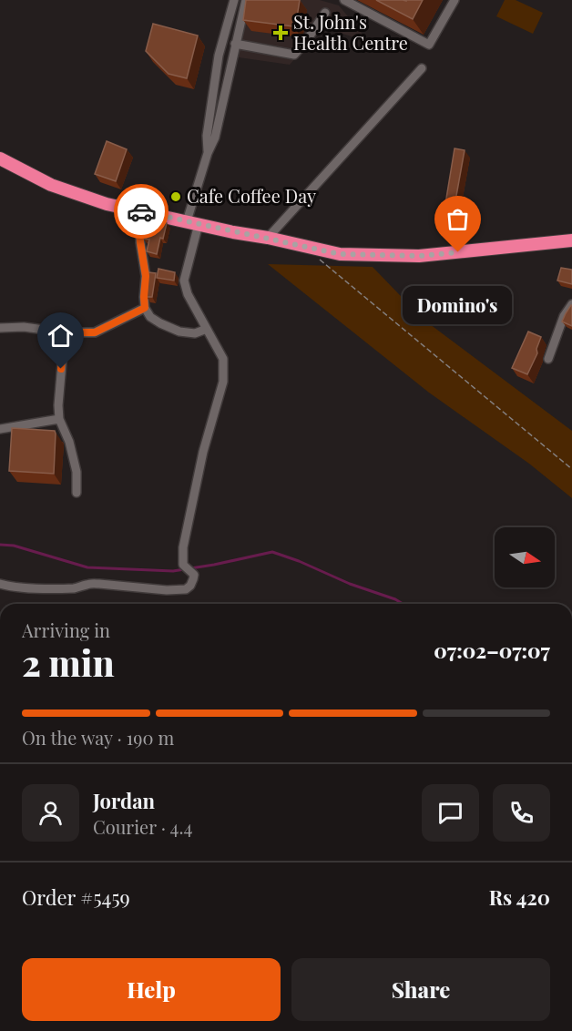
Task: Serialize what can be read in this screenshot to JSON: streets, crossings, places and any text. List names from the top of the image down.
{
  "places": {
    "health": ["St. John's Health Centre"],
    "other": ["Cafe Coffee Day", "Domino's"]
  },
  "north": "right",
  "page": {
    "bubble": "Domino's",
    "heading": ["2 min", "Arriving in", "07:02–07:07"],
    "panel": [
      "Jordan",
      "Courier · 4.4",
      "Order #5459",
      "Rs 420"
    ],
    "bar": "On the way · 190 m",
    "buttons": ["Help", "Share"]
  }
}
